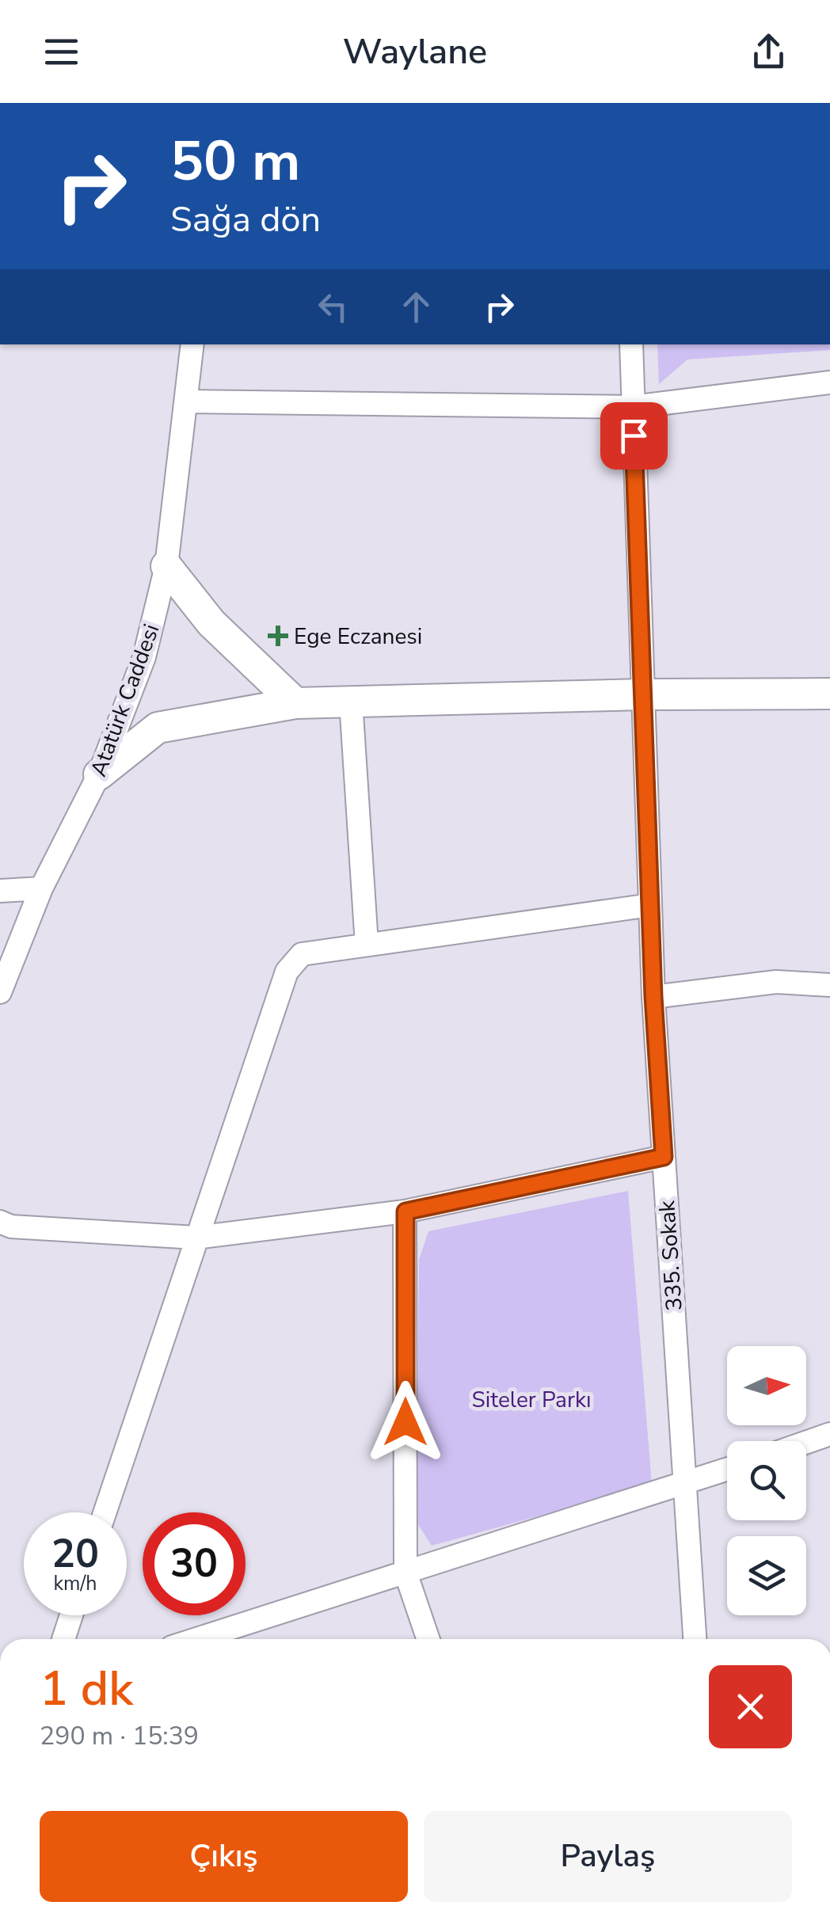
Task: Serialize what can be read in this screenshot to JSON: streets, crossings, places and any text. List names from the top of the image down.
{
  "streets": {
    "street": ["Atatürk Caddesi", "335. Sokak"]
  },
  "parks": ["Siteler Parkı"],
  "places": {
    "health": ["Ege Eczanesi"]
  },
  "north": "right",
  "page": {
    "header": "Waylane",
    "turn": ["50 m", "Sağa dön"],
    "speed": "20 km/h",
    "limit": "30",
    "heading": ["1 dk", "290 m · 15:39"],
    "buttons": ["Çıkış", "Paylaş"]
  }
}
